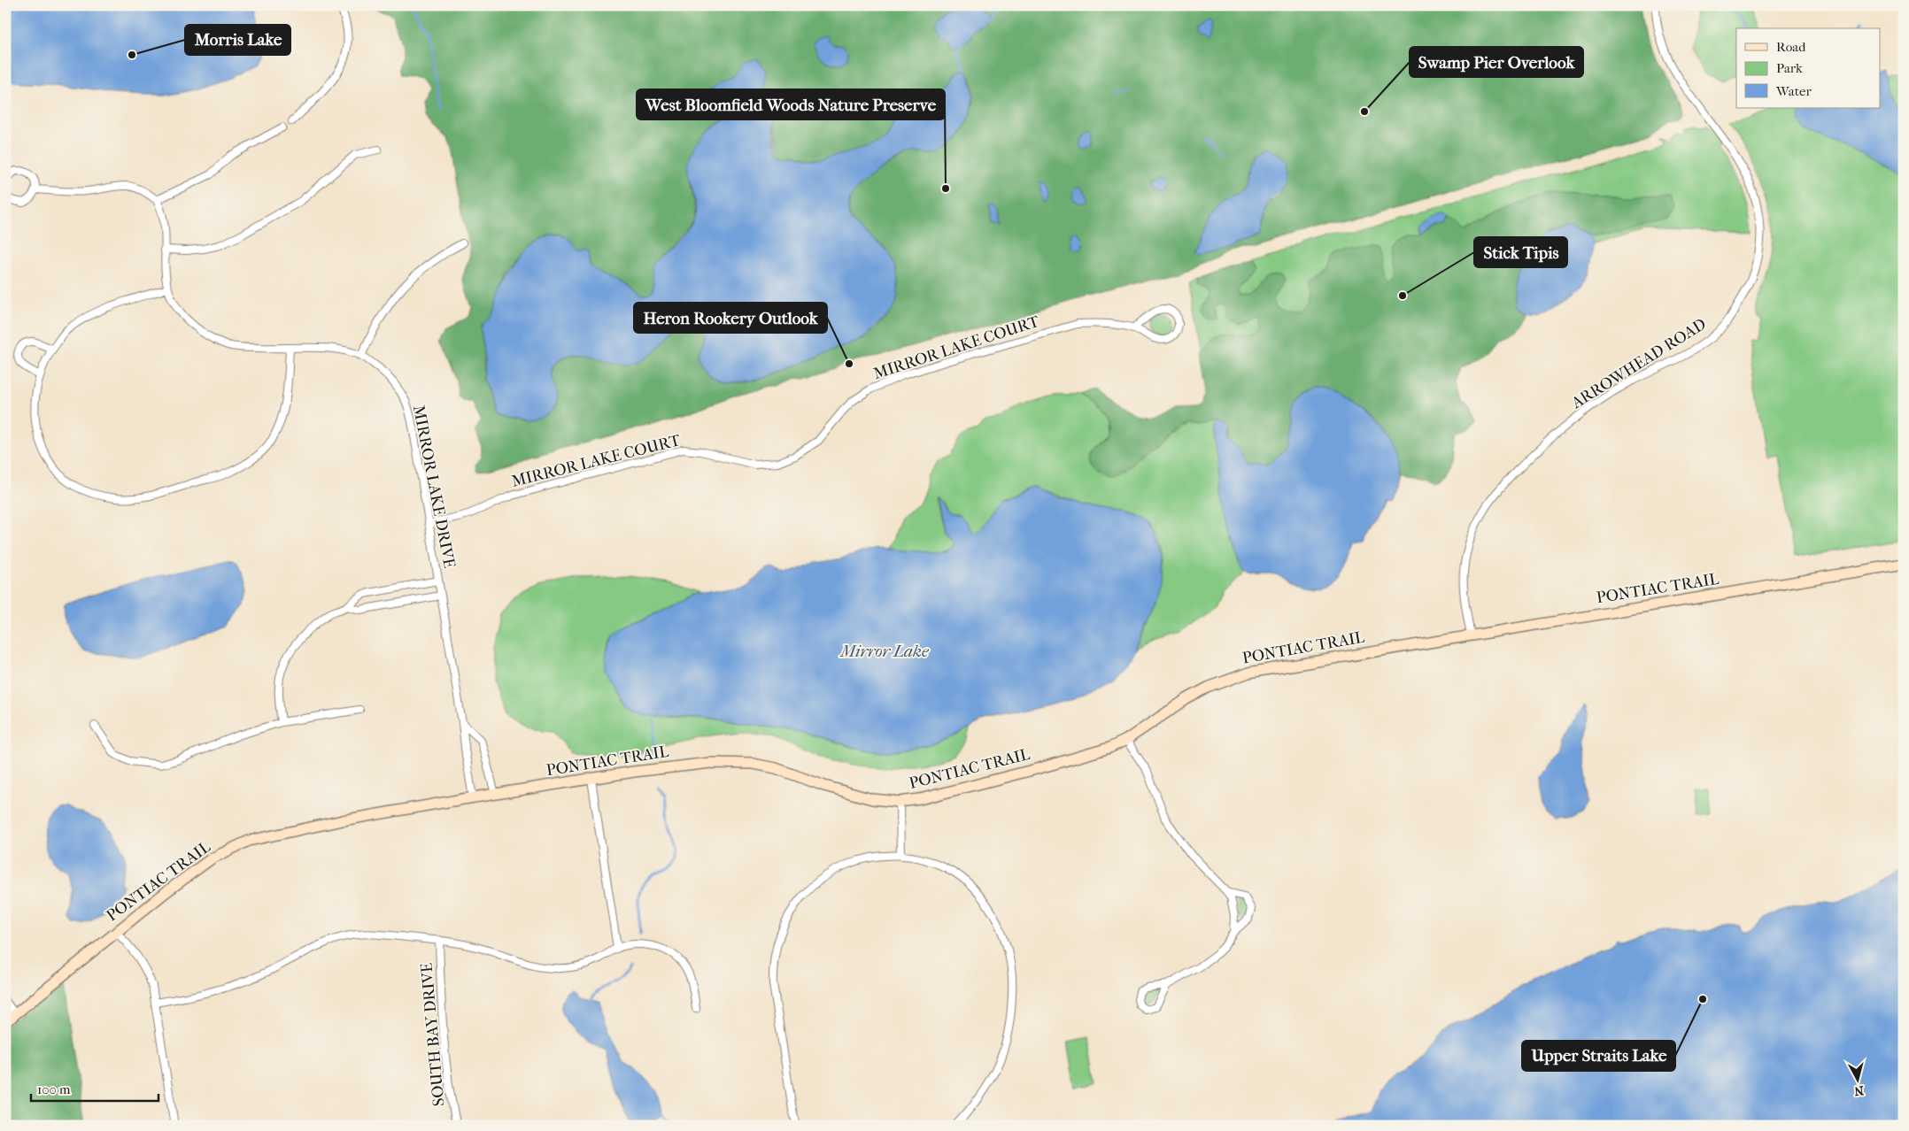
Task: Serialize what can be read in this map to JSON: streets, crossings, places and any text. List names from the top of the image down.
{
  "streets": {
    "main road": ["PONTIAC TRAIL"],
    "street": [
      "MIRROR LAKE COURT",
      "ARROWHEAD ROAD",
      "MIRROR LAKE DRIVE",
      "SOUTH BAY DRIVE"
    ]
  },
  "crossings": [
    ["MIRROR LAKE COURT", "MIRROR LAKE DRIVE"],
    ["ARROWHEAD ROAD", "PONTIAC TRAIL"],
    ["MIRROR LAKE DRIVE", "PONTIAC TRAIL"]
  ],
  "water": ["Mirror Lake"],
  "places": [
    "Morris Lake",
    "Swamp Pier Overlook",
    "West Bloomfield Woods Nature Preserve",
    "Stick Tipis",
    "Heron Rookery Outlook",
    "Upper Straits Lake"
  ],
  "legend": ["Road", "Park", "Water"],
  "scale_bar": "100 m",
  "north": "bottom"
}
